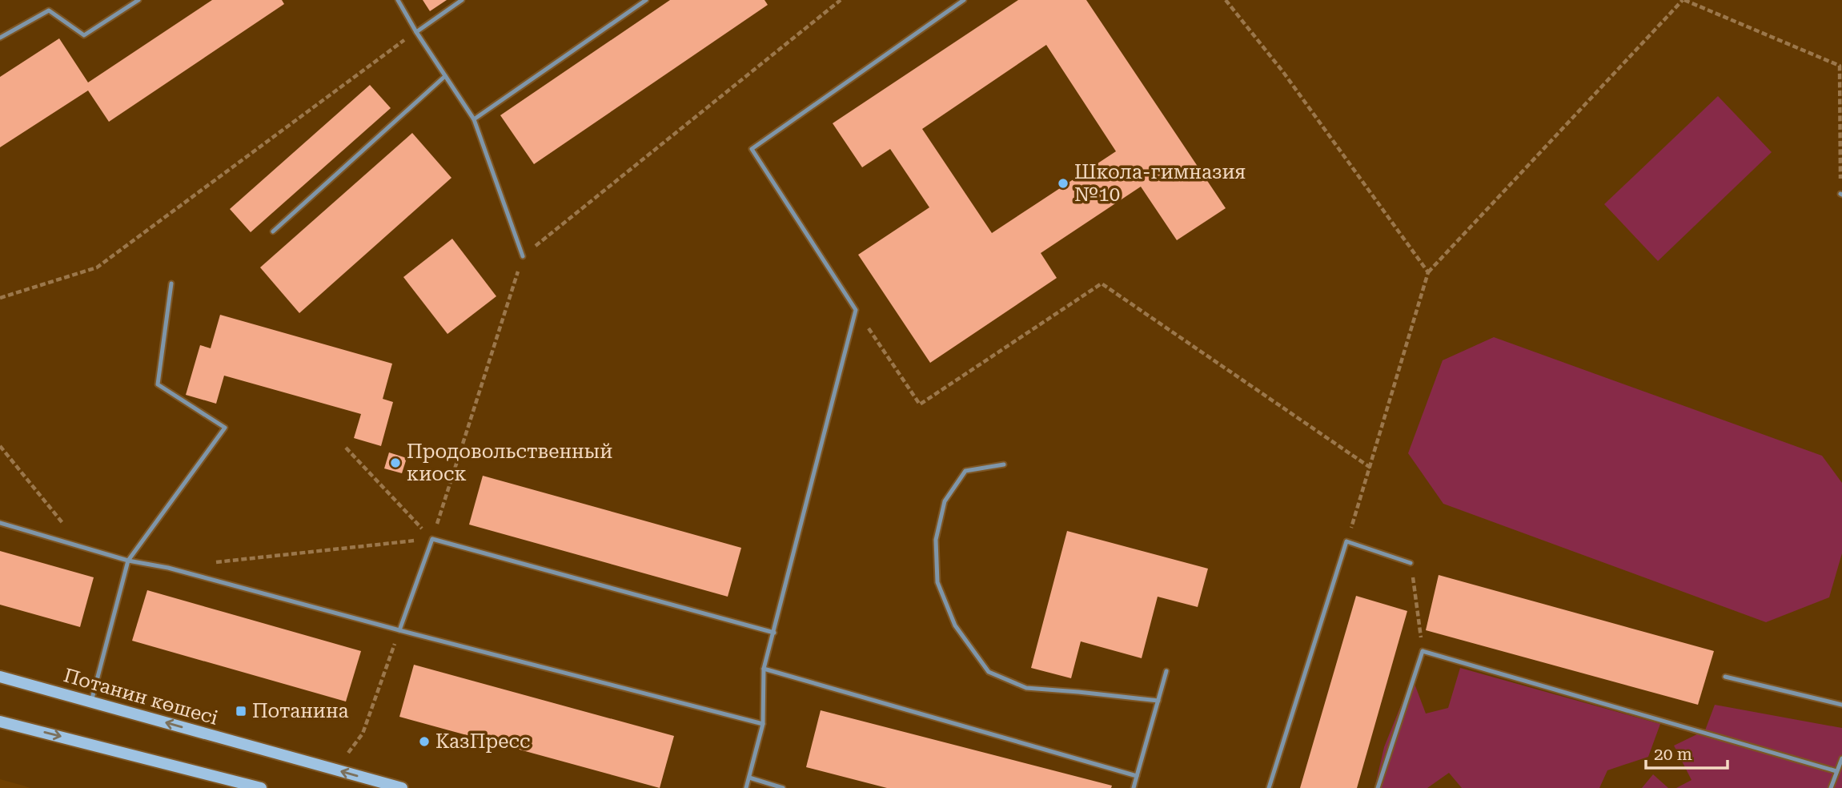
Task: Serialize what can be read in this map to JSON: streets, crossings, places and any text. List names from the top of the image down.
{
  "streets": {
    "main road": ["Потанин көшесі"]
  },
  "places": {
    "other": ["Школа-гимназия №10", "Продовольственный киоск", "КазПресс"],
    "transit": ["Потанина"]
  },
  "scale_bar": "20 m"
}
